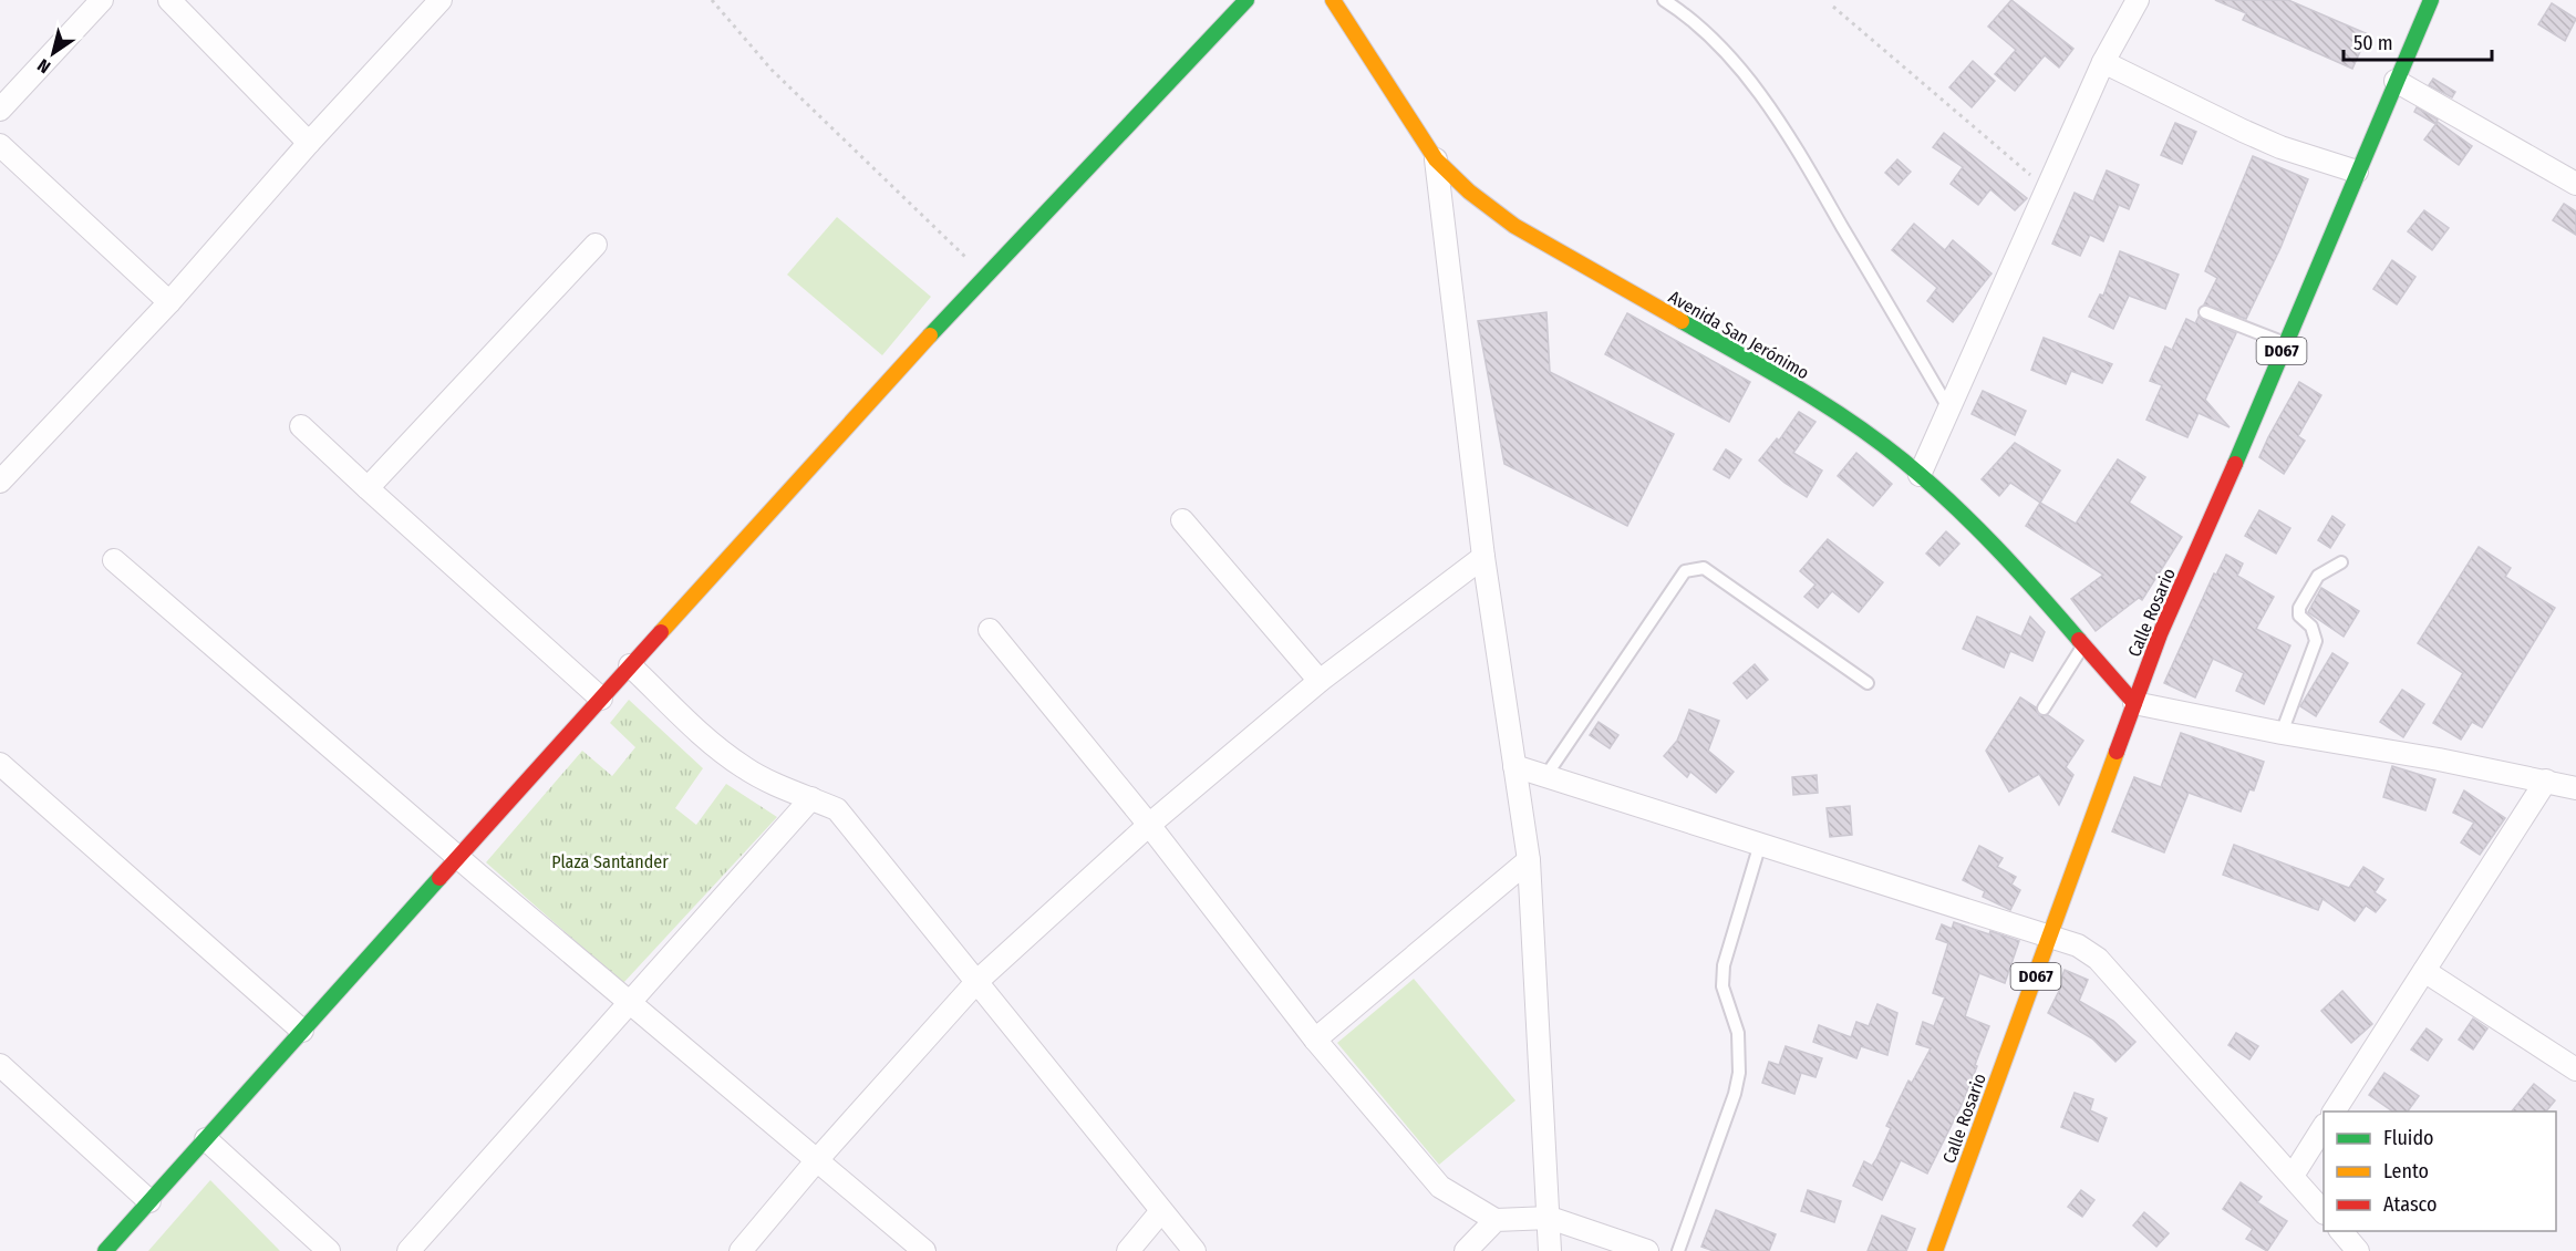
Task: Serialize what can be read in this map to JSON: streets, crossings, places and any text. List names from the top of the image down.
{
  "streets": {
    "street": ["Avenida San Jerónimo", "D067", "Calle Rosario"]
  },
  "crossings": [
    ["Avenida San Jerónimo", "Calle Rosario"]
  ],
  "parks": ["Plaza Santander"],
  "legend": ["Fluido", "Lento", "Atasco"],
  "scale_bar": "50 m",
  "north": "bottom left"
}
